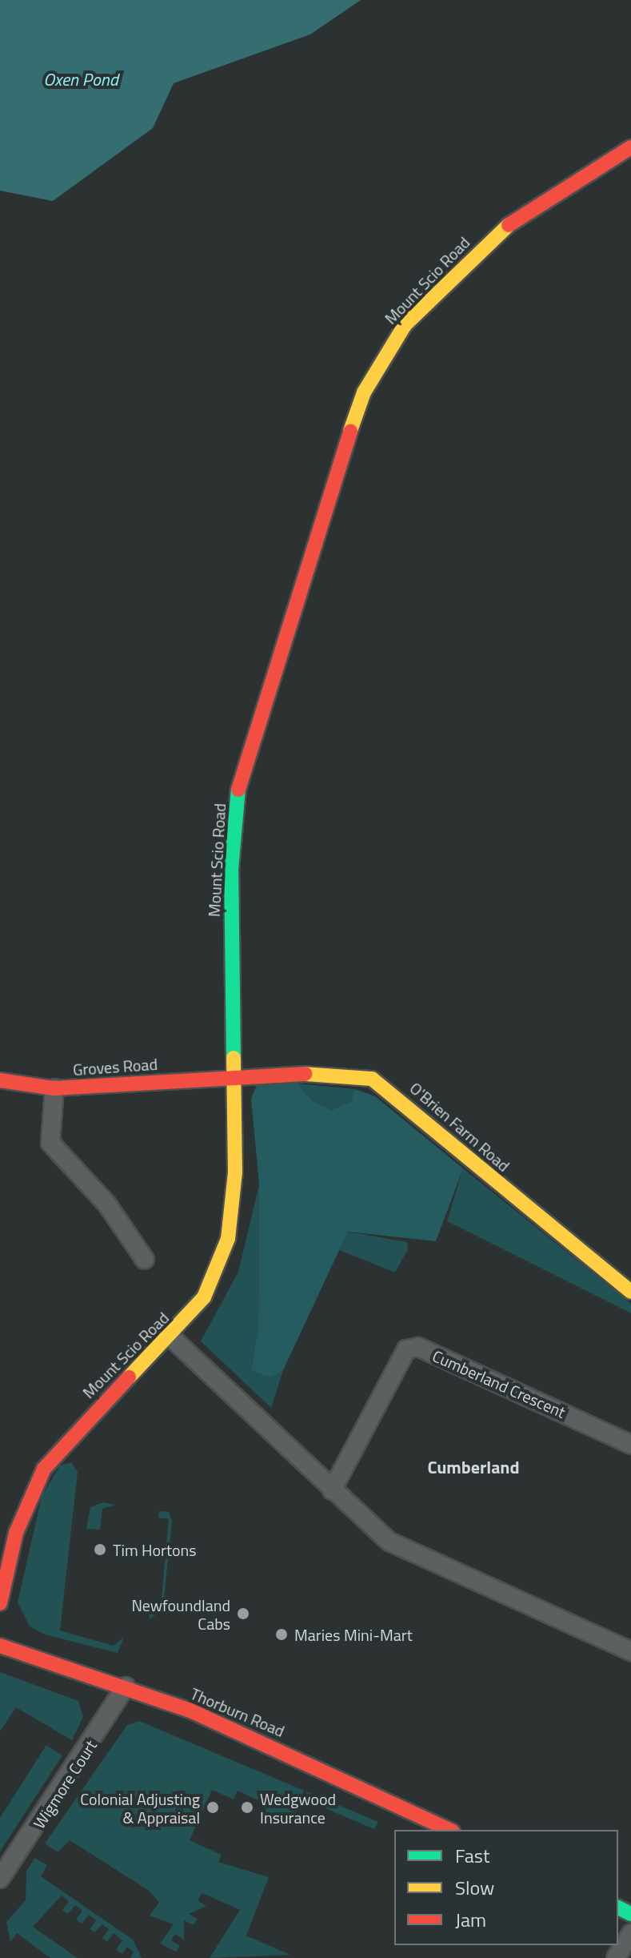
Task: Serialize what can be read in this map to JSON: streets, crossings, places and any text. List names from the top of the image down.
{
  "streets": {
    "street": [
      "Mount Scio Road",
      "Groves Road",
      "O'Brien Farm Road",
      "Cumberland Crescent",
      "Thorburn Road",
      "Wigmore Court"
    ]
  },
  "crossings": [
    ["Mount Scio Road", "Groves Road"],
    ["Mount Scio Road", "O'Brien Farm Road"],
    ["Groves Road", "O'Brien Farm Road"],
    ["Thorburn Road", "Wigmore Court"]
  ],
  "districts": ["Cumberland"],
  "water": ["Oxen Pond"],
  "places": [
    "Tim Hortons",
    "Newfoundland Cabs",
    "Maries Mini-Mart",
    "Colonial Adjusting & Appraisal",
    "Wedgwood Insurance"
  ],
  "legend": ["Fast", "Slow", "Jam"]
}
